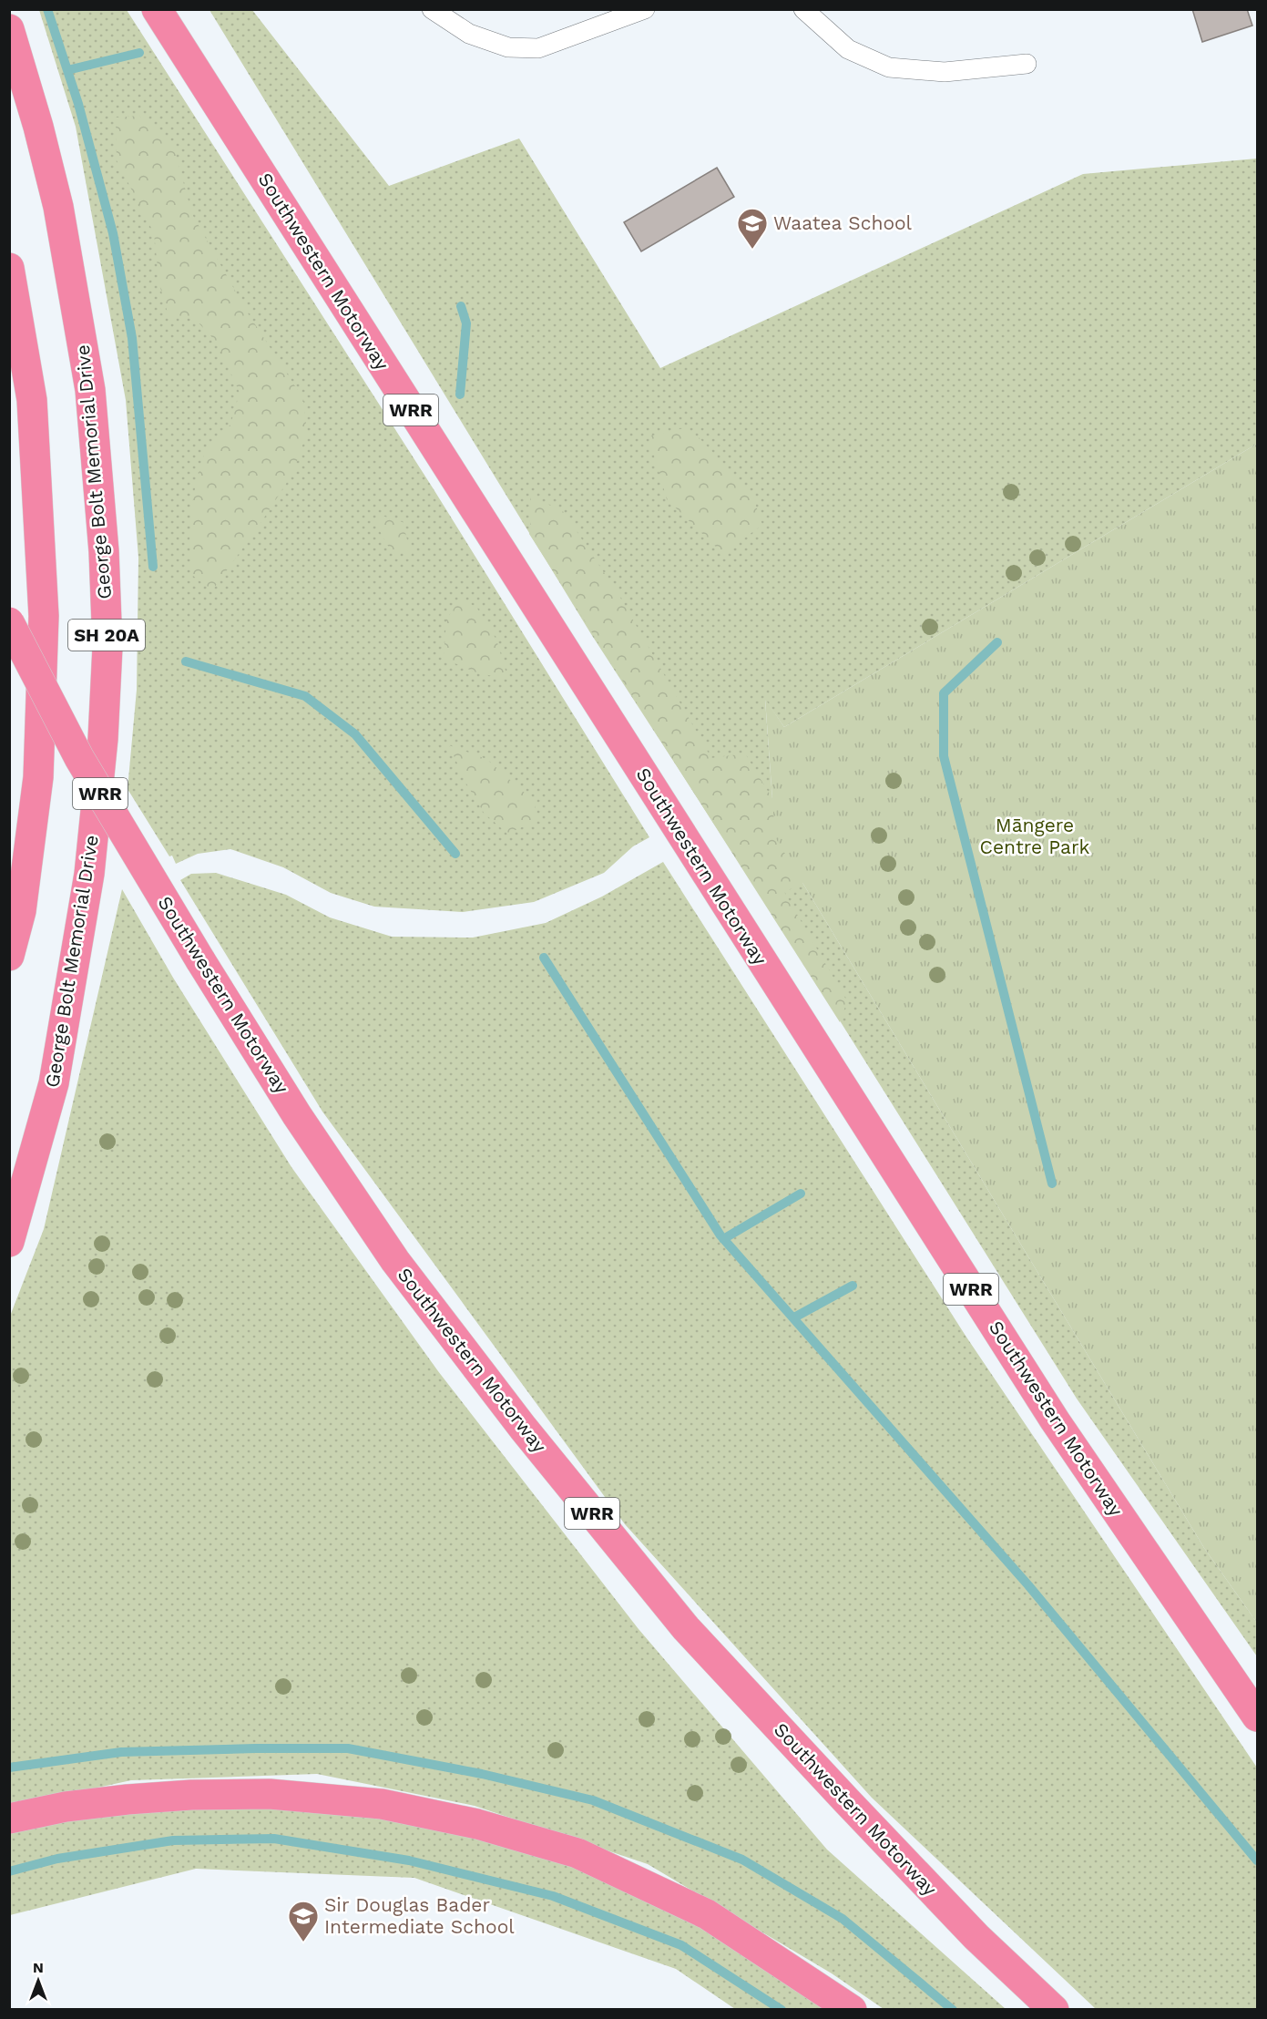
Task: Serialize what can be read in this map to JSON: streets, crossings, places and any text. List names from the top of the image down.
{
  "streets": {
    "highway": [
      "Southwestern Motorway",
      "WRR",
      "George Bolt Memorial Drive",
      "SH 20A"
    ]
  },
  "parks": ["Māngere Centre Park"],
  "places": {
    "school or university": ["Waatea School", "Sir Douglas Bader Intermediate School"]
  },
  "north": "top"
}
